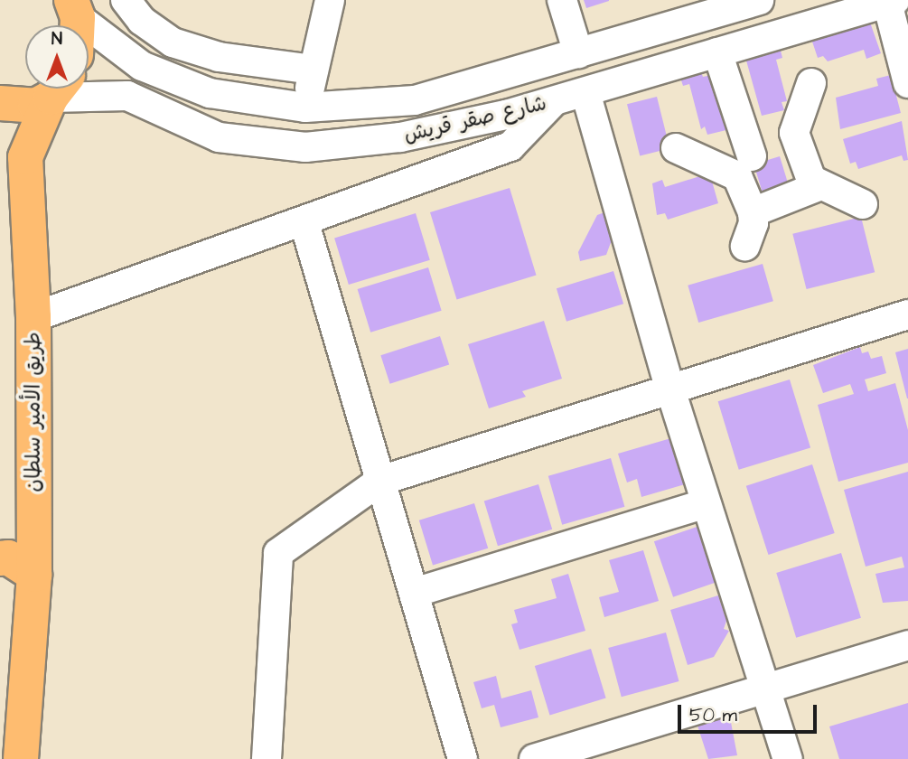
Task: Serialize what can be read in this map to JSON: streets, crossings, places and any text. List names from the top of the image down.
{
  "streets": {
    "main road": ["طريق الأمير سلطان"],
    "street": ["شارع صقر قريش"]
  },
  "scale_bar": "50 m",
  "north": "top"
}
